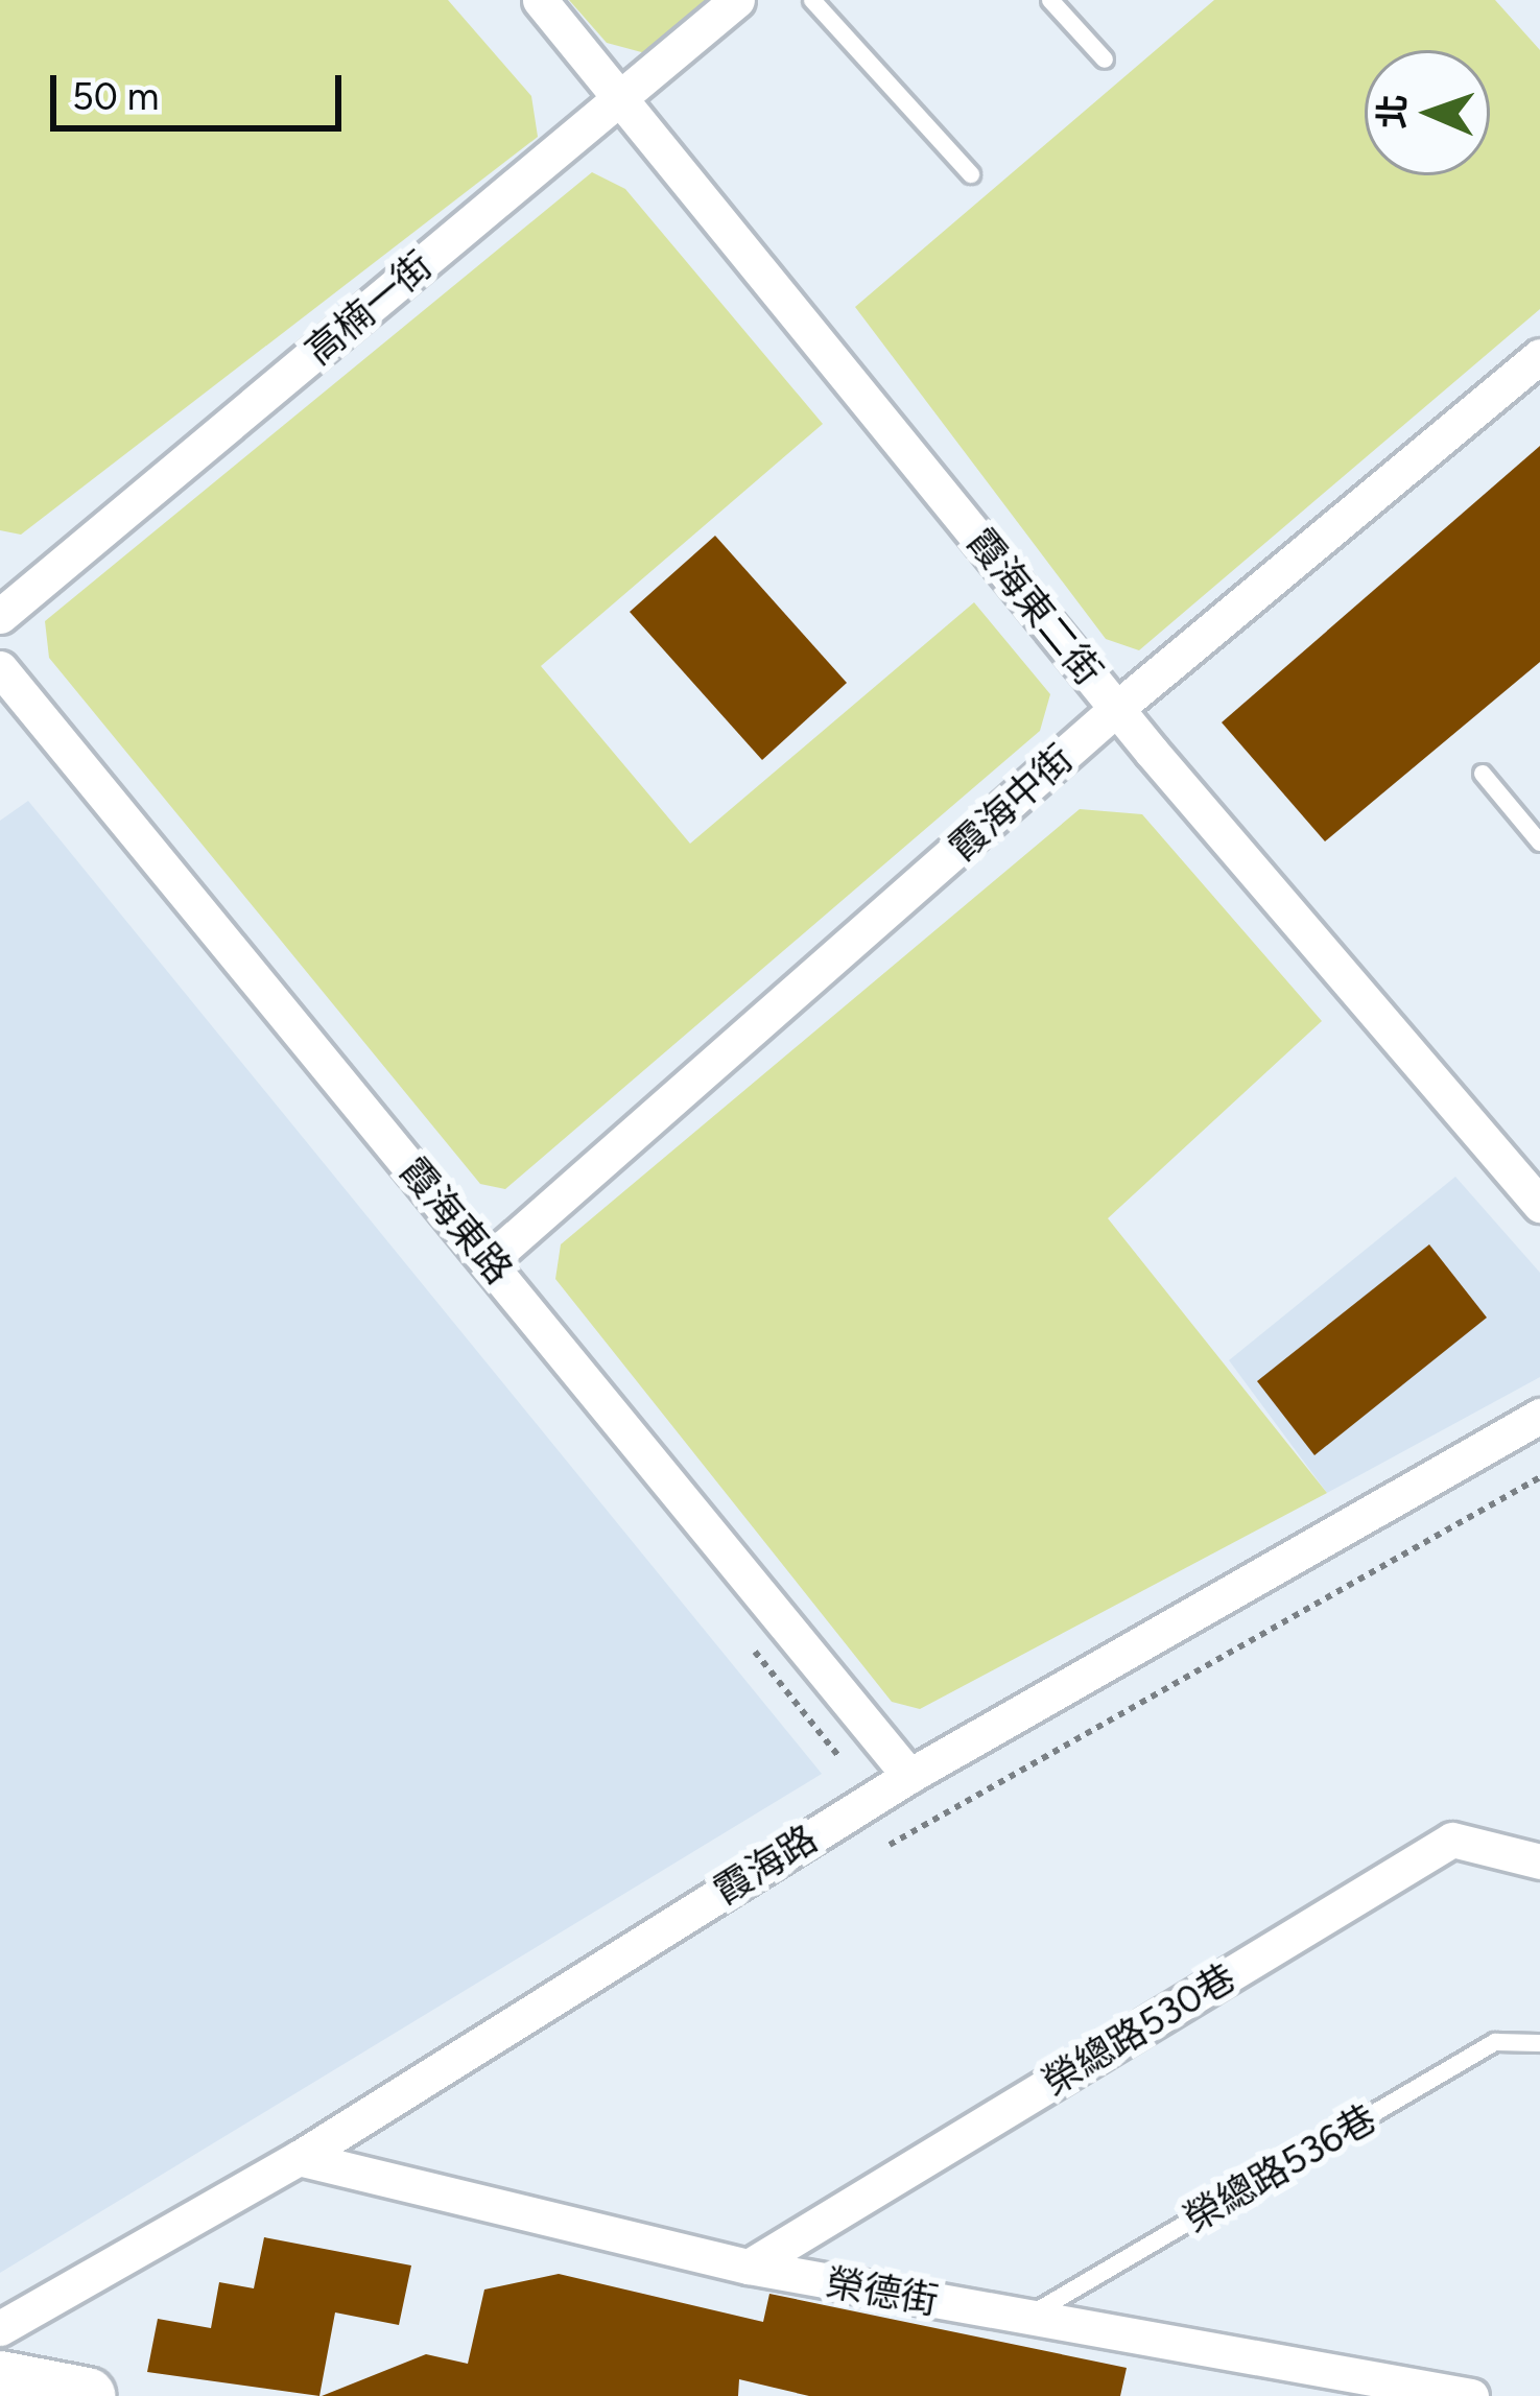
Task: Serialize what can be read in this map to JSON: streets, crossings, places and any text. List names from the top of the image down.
{
  "streets": {
    "street": [
      "高楠一街",
      "霞海東二街",
      "霞海中街",
      "霞海東路",
      "霞海路",
      "榮總路530巷",
      "榮德街"
    ],
    "lane": ["榮總路536巷"]
  },
  "crossings": [
    ["高楠一街", "霞海東二街"],
    ["霞海東二街", "霞海中街"],
    ["霞海中街", "霞海東路"],
    ["霞海東路", "霞海路"],
    ["霞海路", "榮德街"],
    ["榮總路530巷", "榮德街"],
    ["榮總路536巷", "榮德街"]
  ],
  "scale_bar": "50 m",
  "north": "left"
}
